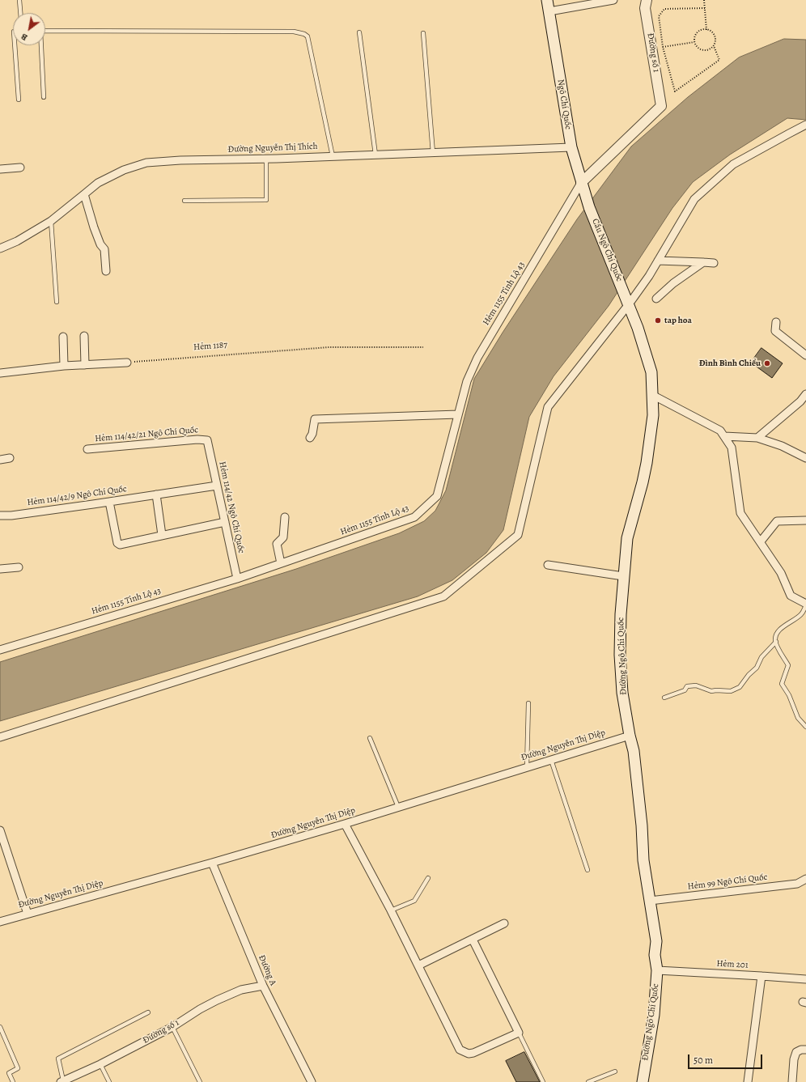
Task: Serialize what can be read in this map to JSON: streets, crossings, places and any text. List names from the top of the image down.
{
  "streets": {
    "main road": ["Ngô Chí Quốc", "Cầu Ngô Chí Quốc", "Đường Ngô Chí Quốc"],
    "street": [
      "Đường số 1",
      "Đường Nguyễn Thị Thích",
      "Hẻm 1155 Tỉnh Lộ 43",
      "Hẻm 114/42/21 Ngô Chí Quốc",
      "Hẻm 114/42/9 Ngô Chí Quốc",
      "Hẻm 114/42 Ngô Chí Quốc",
      "Đường Nguyễn Thị Diệp",
      "Hẻm 99 Ngô Chí Quốc",
      "Hẻm 201",
      "Đường A"
    ],
    "path": ["Hẻm 1187"]
  },
  "crossings": [
    ["Đường số 1", "Ngô Chí Quốc"],
    ["Đường số 1", "Hẻm 1155 Tỉnh Lộ 43"],
    ["Đường số 1", "Đường A"],
    ["Ngô Chí Quốc", "Đường Nguyễn Thị Thích"],
    ["Ngô Chí Quốc", "Cầu Ngô Chí Quốc"],
    ["Ngô Chí Quốc", "Hẻm 1155 Tỉnh Lộ 43"],
    ["Cầu Ngô Chí Quốc", "Đường Ngô Chí Quốc"],
    ["Hẻm 1155 Tỉnh Lộ 43", "Hẻm 114/42 Ngô Chí Quốc"],
    ["Hẻm 114/42/21 Ngô Chí Quốc", "Hẻm 114/42 Ngô Chí Quốc"],
    ["Hẻm 114/42/9 Ngô Chí Quốc", "Hẻm 114/42 Ngô Chí Quốc"],
    ["Đường Ngô Chí Quốc", "Đường Nguyễn Thị Diệp"],
    ["Đường Ngô Chí Quốc", "Hẻm 99 Ngô Chí Quốc"],
    ["Đường Ngô Chí Quốc", "Hẻm 201"],
    ["Đường Nguyễn Thị Diệp", "Đường A"]
  ],
  "places": ["tap hoa", "Đình Bình Chiểu"],
  "scale_bar": "50 m",
  "north": "bottom left"
}
